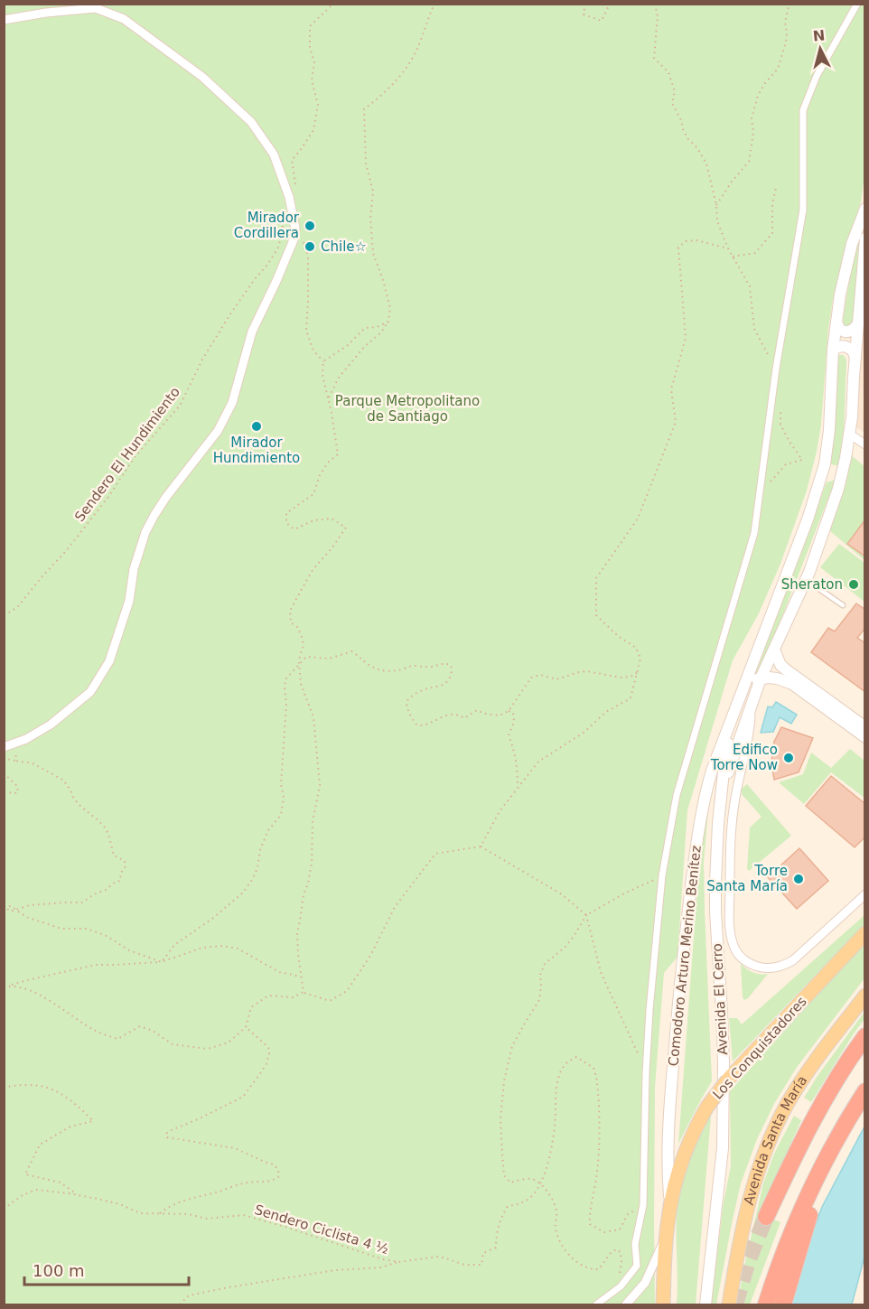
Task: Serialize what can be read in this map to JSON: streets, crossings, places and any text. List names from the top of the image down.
{
  "streets": {
    "main road": ["Los Conquistadores", "Avenida Santa María"],
    "street": ["Comodoro Arturo Merino Benítez", "Avenida El Cerro"],
    "path": ["Sendero El Hundimiento", "Sendero Ciclista 4 ½"]
  },
  "crossings": [
    ["Comodoro Arturo Merino Benítez", "Avenida El Cerro"],
    ["Comodoro Arturo Merino Benítez", "Los Conquistadores"]
  ],
  "parks": ["Parque Metropolitano de Santiago"],
  "places": [
    "Mirador Cordillera",
    "Chile☆",
    "Mirador Hundimiento",
    "Sheraton",
    "Edifico Torre Now",
    "Torre Santa María"
  ],
  "scale_bar": "100 m",
  "north": "top"
}
